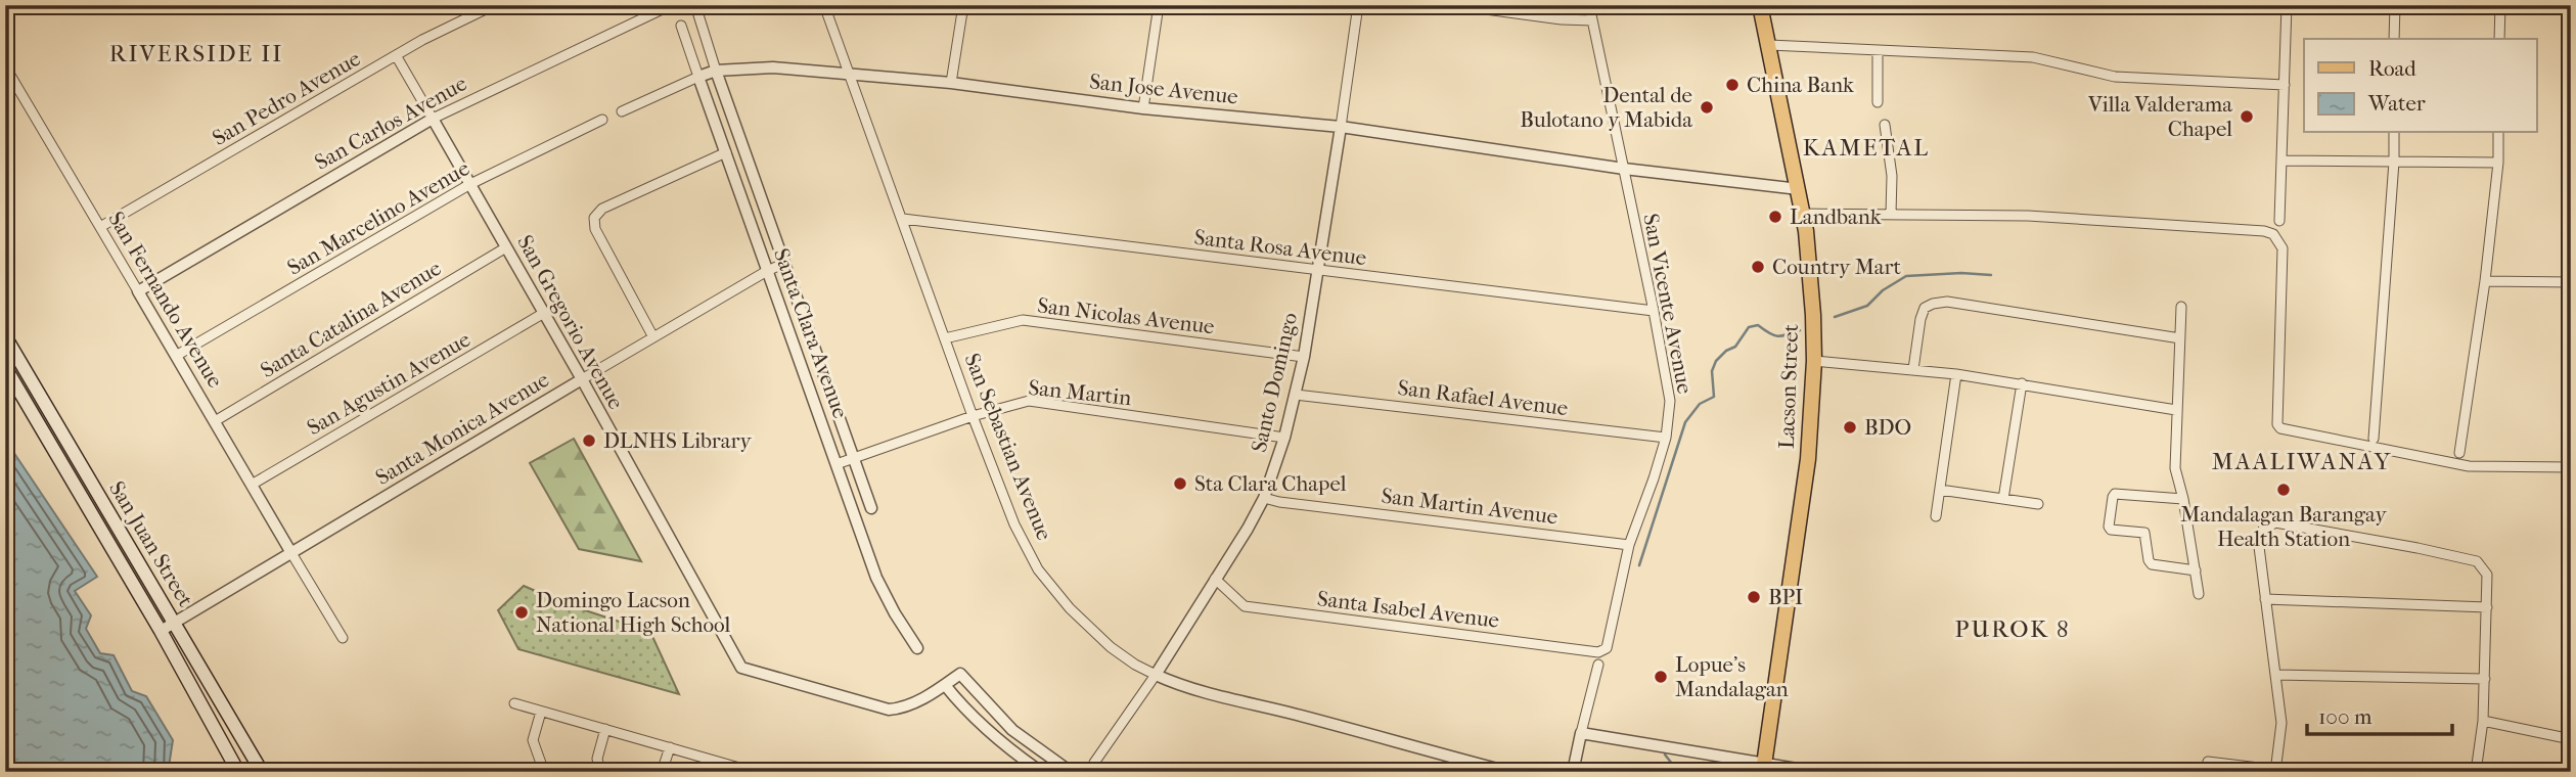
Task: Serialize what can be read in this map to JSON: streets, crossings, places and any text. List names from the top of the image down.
{
  "streets": {
    "main road": ["Lacson Street", "San Juan Street"],
    "street": [
      "San Jose Avenue",
      "San Pedro Avenue",
      "San Carlos Avenue",
      "San Marcelino Avenue",
      "Santa Rosa Avenue",
      "San Fernando Avenue",
      "San Vicente Avenue",
      "San Nicolas Avenue",
      "Santa Catalina Avenue",
      "San Gregorio Avenue",
      "Santa Clara Avenue",
      "Santo Domingo",
      "San Agustin Avenue",
      "San Martin",
      "San Rafael Avenue",
      "Santa Monica Avenue",
      "San Sebastian Avenue",
      "San Martin Avenue",
      "Santa Isabel Avenue"
    ]
  },
  "crossings": [
    ["San Jose Avenue", "San Vicente Avenue"],
    ["San Jose Avenue", "Santa Clara Avenue"],
    ["San Jose Avenue", "Santo Domingo"],
    ["San Jose Avenue", "Lacson Street"],
    ["San Jose Avenue", "San Sebastian Avenue"],
    ["San Pedro Avenue", "San Fernando Avenue"],
    ["San Pedro Avenue", "San Gregorio Avenue"],
    ["San Carlos Avenue", "San Fernando Avenue"],
    ["San Carlos Avenue", "San Gregorio Avenue"],
    ["San Marcelino Avenue", "San Fernando Avenue"],
    ["San Marcelino Avenue", "San Gregorio Avenue"],
    ["Santa Rosa Avenue", "San Vicente Avenue"],
    ["Santa Rosa Avenue", "Santo Domingo"],
    ["Santa Rosa Avenue", "San Sebastian Avenue"],
    ["San Fernando Avenue", "Santa Catalina Avenue"],
    ["San Fernando Avenue", "San Agustin Avenue"],
    ["San Fernando Avenue", "Santa Monica Avenue"],
    ["San Vicente Avenue", "San Rafael Avenue"],
    ["San Vicente Avenue", "San Martin Avenue"],
    ["San Vicente Avenue", "Santa Isabel Avenue"],
    ["San Nicolas Avenue", "Santo Domingo"],
    ["San Nicolas Avenue", "San Sebastian Avenue"],
    ["Santa Catalina Avenue", "San Gregorio Avenue"],
    ["San Gregorio Avenue", "San Agustin Avenue"],
    ["San Gregorio Avenue", "Santa Monica Avenue"],
    ["Santa Clara Avenue", "San Martin"],
    ["Santa Clara Avenue", "Santa Monica Avenue"],
    ["Santo Domingo", "San Martin"],
    ["Santo Domingo", "San Rafael Avenue"],
    ["Santo Domingo", "San Sebastian Avenue"],
    ["Santo Domingo", "San Martin Avenue"],
    ["Santo Domingo", "Santa Isabel Avenue"],
    ["San Martin", "San Sebastian Avenue"],
    ["Santa Monica Avenue", "San Juan Street"]
  ],
  "districts": [
    "RIVERSIDE II",
    "KAMETAL",
    "MAALIWANAY",
    "PUROK 8"
  ],
  "places": [
    "China Bank",
    "Dental de Bulotano y Mabida",
    "Villa Valderama Chapel",
    "Landbank",
    "Country Mart",
    "BDO",
    "DLNHS Library",
    "Sta Clara Chapel",
    "Mandalagan Barangay Health Station",
    "BPI",
    "Domingo Lacson National High School",
    "Lopue's Mandalagan"
  ],
  "legend": ["Road", "Water"],
  "scale_bar": "100 m"
}
